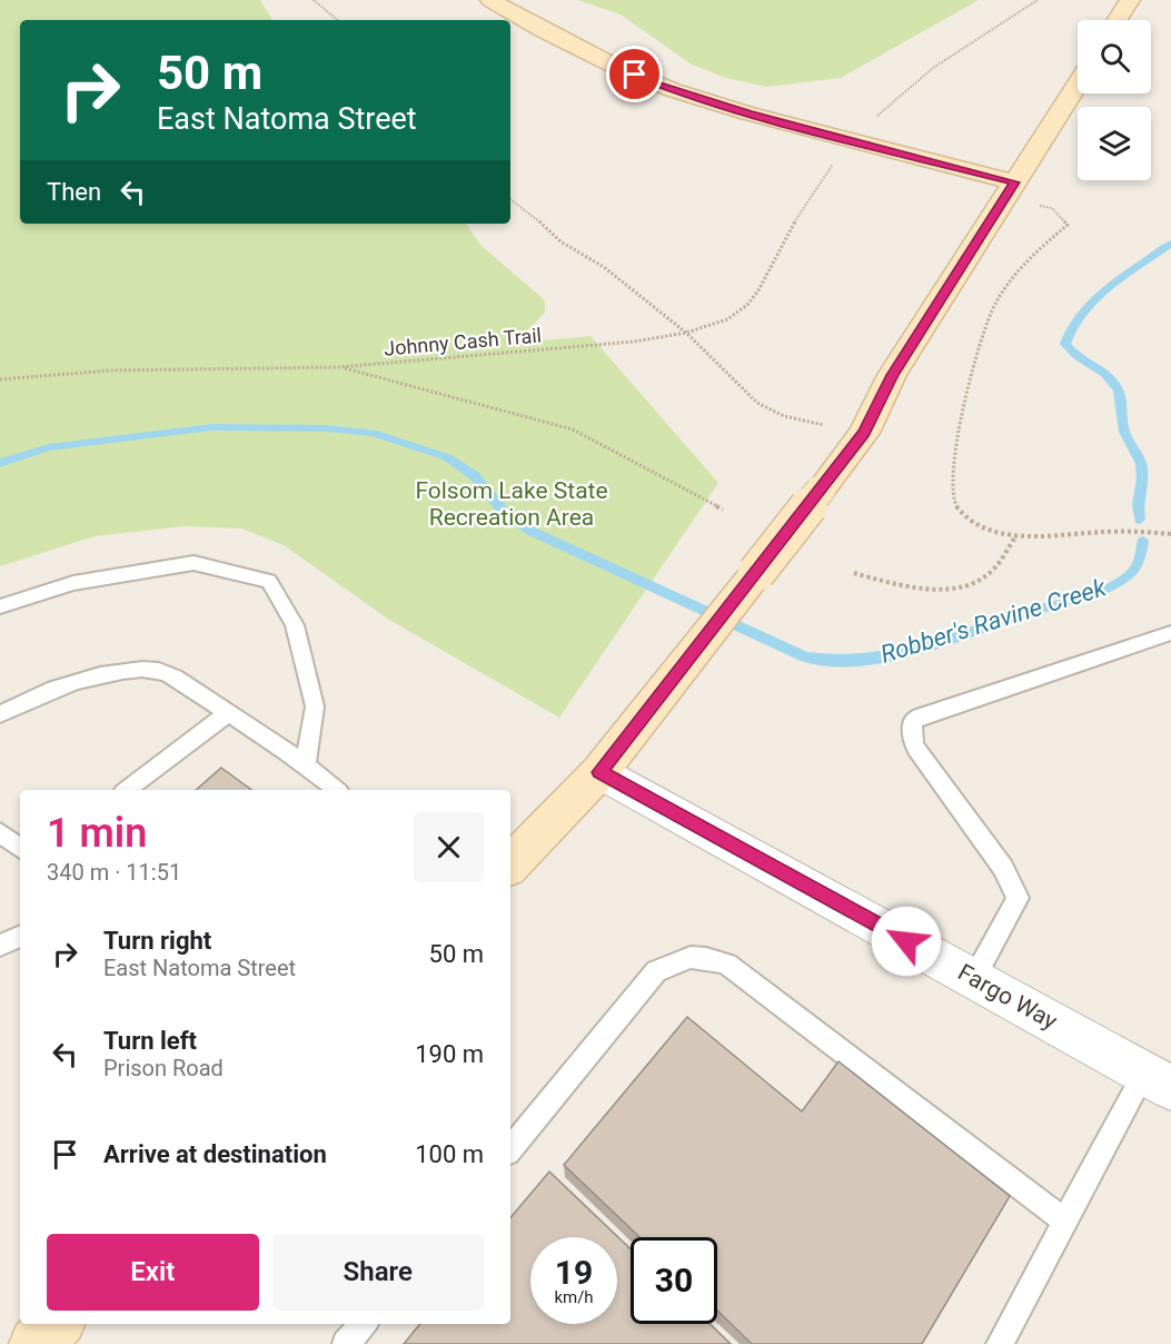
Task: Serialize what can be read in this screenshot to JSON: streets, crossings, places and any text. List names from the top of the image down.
{
  "streets": {
    "street": ["Fargo Way"],
    "path": ["Johnny Cash Trail"]
  },
  "water": ["Robber's Ravine Creek"],
  "parks": ["Folsom Lake State Recreation Area"],
  "page": {
    "turn": ["50 m", "East Natoma Street"],
    "then": "Then",
    "heading": ["1 min", "340 m · 11:51"],
    "list": [
      {
        "name": "Turn right",
        "note": "East Natoma Street",
        "value": "50 m"
      },
      {
        "name": "Turn left",
        "note": "Prison Road",
        "value": "190 m"
      },
      {
        "name": "Arrive at destination",
        "value": "100 m"
      }
    ],
    "buttons": ["Exit", "Share"],
    "speed": "19 km/h",
    "limit": "30"
  }
}
